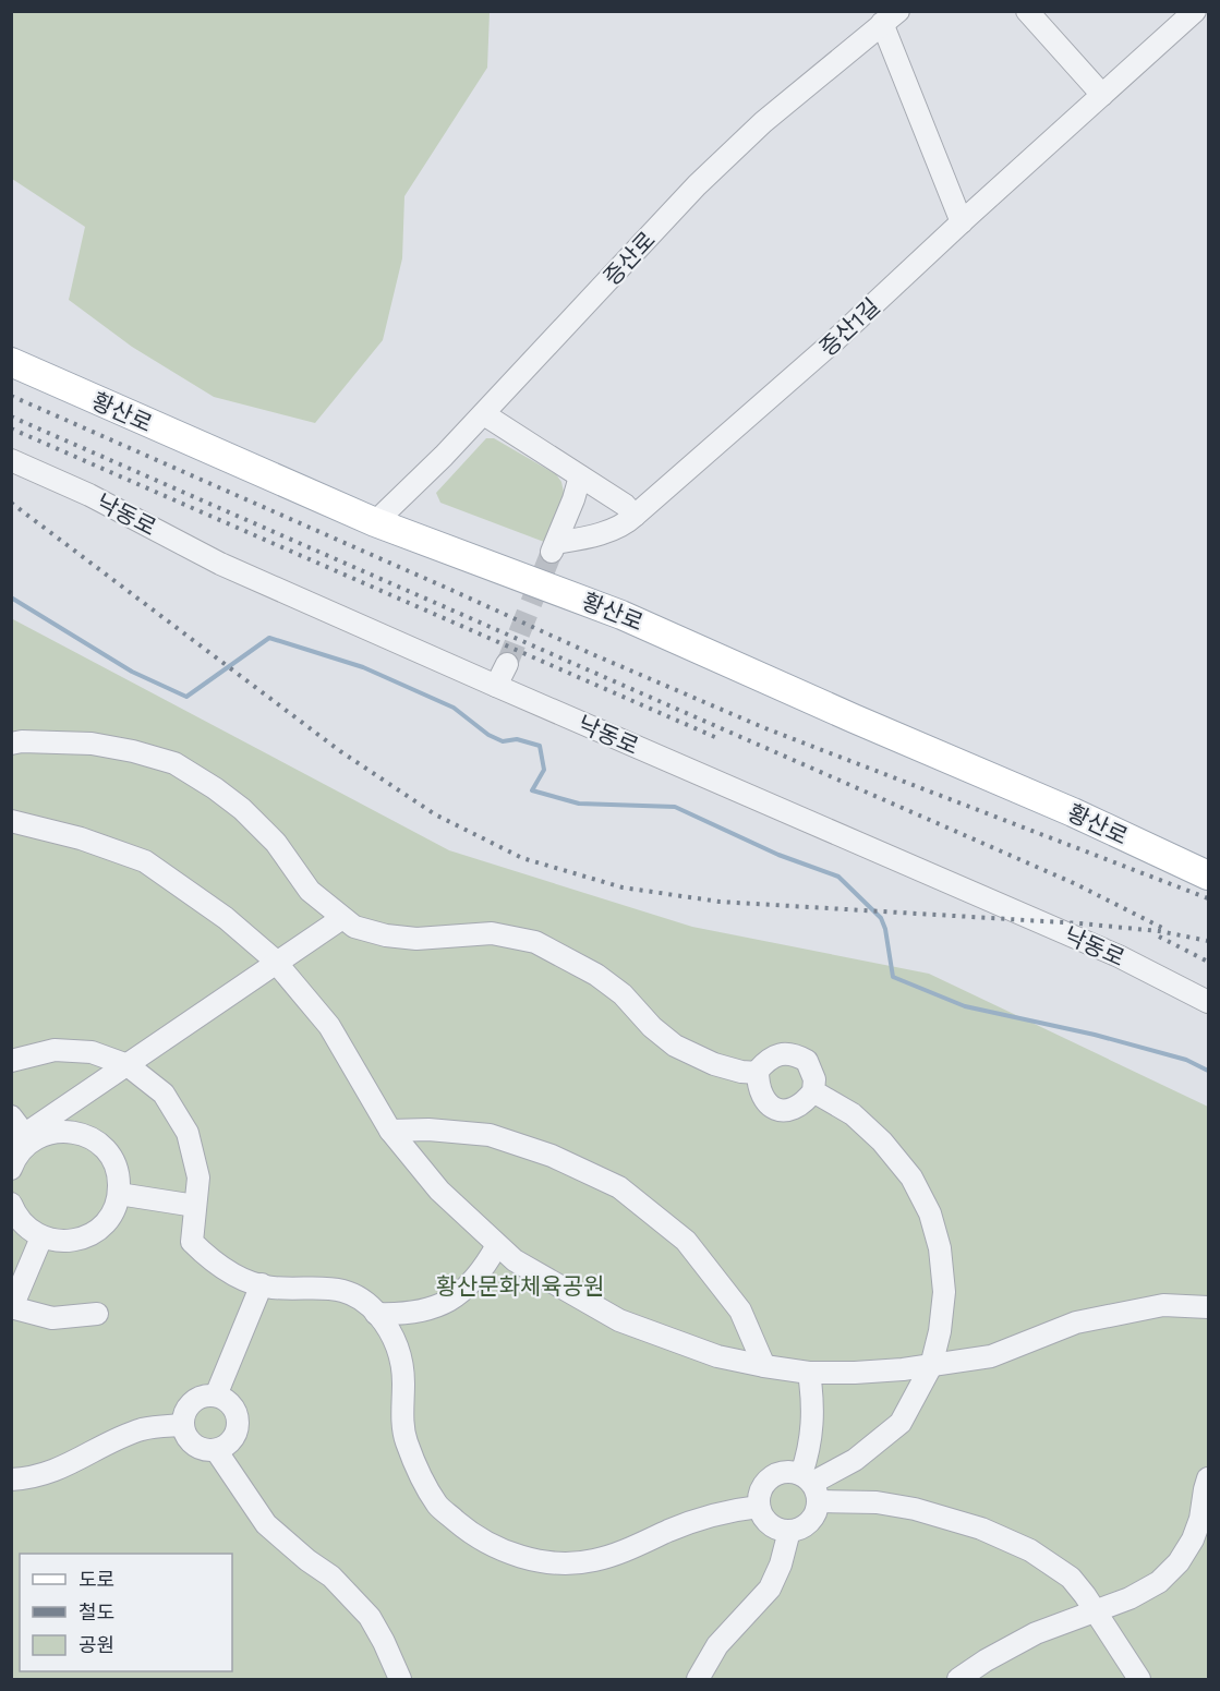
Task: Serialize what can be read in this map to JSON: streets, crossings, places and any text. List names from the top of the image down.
{
  "streets": {
    "main road": ["황산로"],
    "street": ["증산로", "증산1길", "낙동로"]
  },
  "crossings": [
    ["증산로", "황산로"]
  ],
  "parks": ["황산문화체육공원"],
  "legend": ["도로", "철도", "공원"]
}
